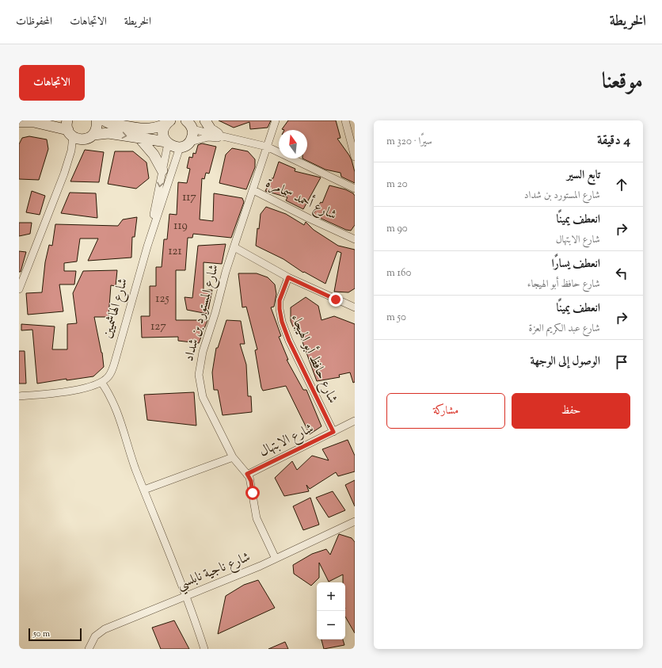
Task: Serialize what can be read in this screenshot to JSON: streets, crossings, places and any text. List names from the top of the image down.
{
  "streets": {
    "street": [
      "شارع أحمد سمامرة",
      "شارع الهاشميين",
      "شارع المستورد بن شداد",
      "شارع حافظ أبو الهيجاء",
      "شارع الابتهال",
      "شارع ناجية نابلسي"
    ]
  },
  "crossings": [
    ["شارع أحمد سمامرة", "شارع المستورد بن شداد"],
    ["شارع المستورد بن شداد", "شارع الابتهال"],
    ["شارع المستورد بن شداد", "شارع ناجية نابلسي"],
    ["شارع حافظ أبو الهيجاء", "شارع الابتهال"]
  ],
  "house_numbers": [
    "117",
    "119",
    "121",
    "125",
    "127"
  ],
  "scale_bar": "50 m",
  "north": "top",
  "page": {
    "header": "الخريطة",
    "nav": ["الخريطة", "الاتجاهات", "المحفوظات"],
    "title": "موقعنا",
    "buttons": [
      "الاتجاهات",
      ["حفظ", "مشاركة"]
    ],
    "heading": ["4 دقيقة", "سيرًا · 320 m"],
    "list": [
      ["تابع السير", "شارع المستورد بن شداد", "20 m"],
      ["انعطف يمينًا", "شارع الابتهال", "90 m"],
      ["انعطف يسارًا", "شارع حافظ أبو الهيجاء", "160 m"],
      ["انعطف يمينًا", "شارع عبد الكريم العزة", "50 m"],
      "الوصول إلى الوجهة"
    ],
    "map_buttons": ["+", "−"],
    "scale": "50 m"
  }
}
